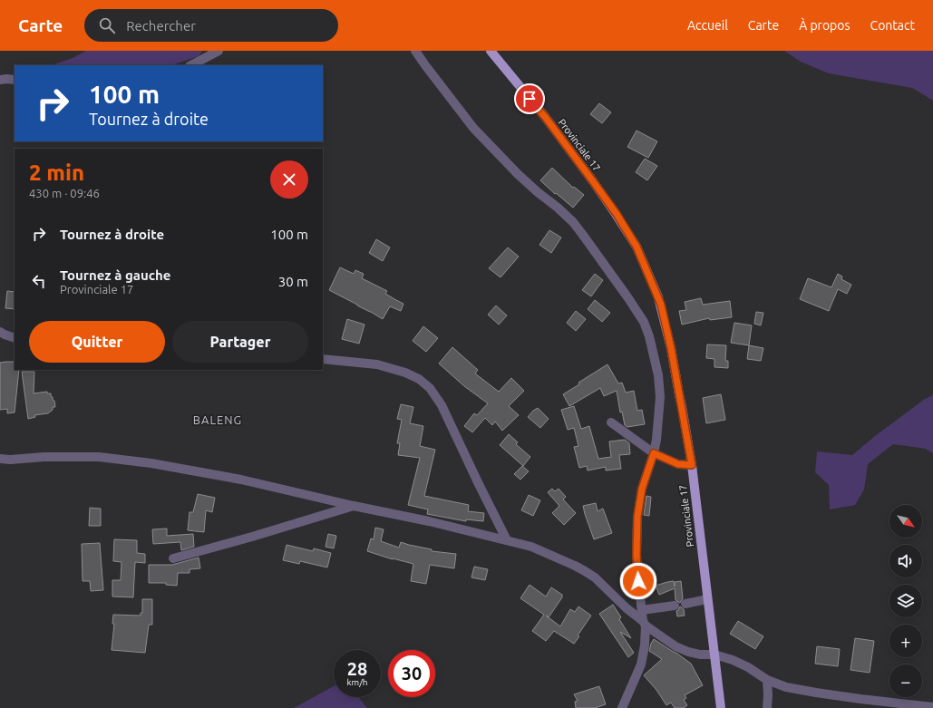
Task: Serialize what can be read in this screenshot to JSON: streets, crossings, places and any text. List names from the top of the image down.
{
  "streets": {
    "main road": ["Provinciale 17"]
  },
  "districts": ["BALENG"],
  "north": "bottom right",
  "page": {
    "header": "Carte",
    "search": "Rechercher",
    "nav": [
      "Accueil",
      "Carte",
      "À propos",
      "Contact"
    ],
    "turn": ["100 m", "Tournez à droite"],
    "heading": ["2 min", "430 m · 09:46"],
    "list": [
      {
        "name": "Tournez à droite",
        "value": "100 m"
      },
      {
        "name": "Tournez à gauche",
        "note": "Provinciale 17",
        "value": "30 m"
      }
    ],
    "buttons": ["Quitter", "Partager"],
    "map_buttons": ["+", "−"],
    "speed": "28 km/h",
    "limit": "30"
  }
}
